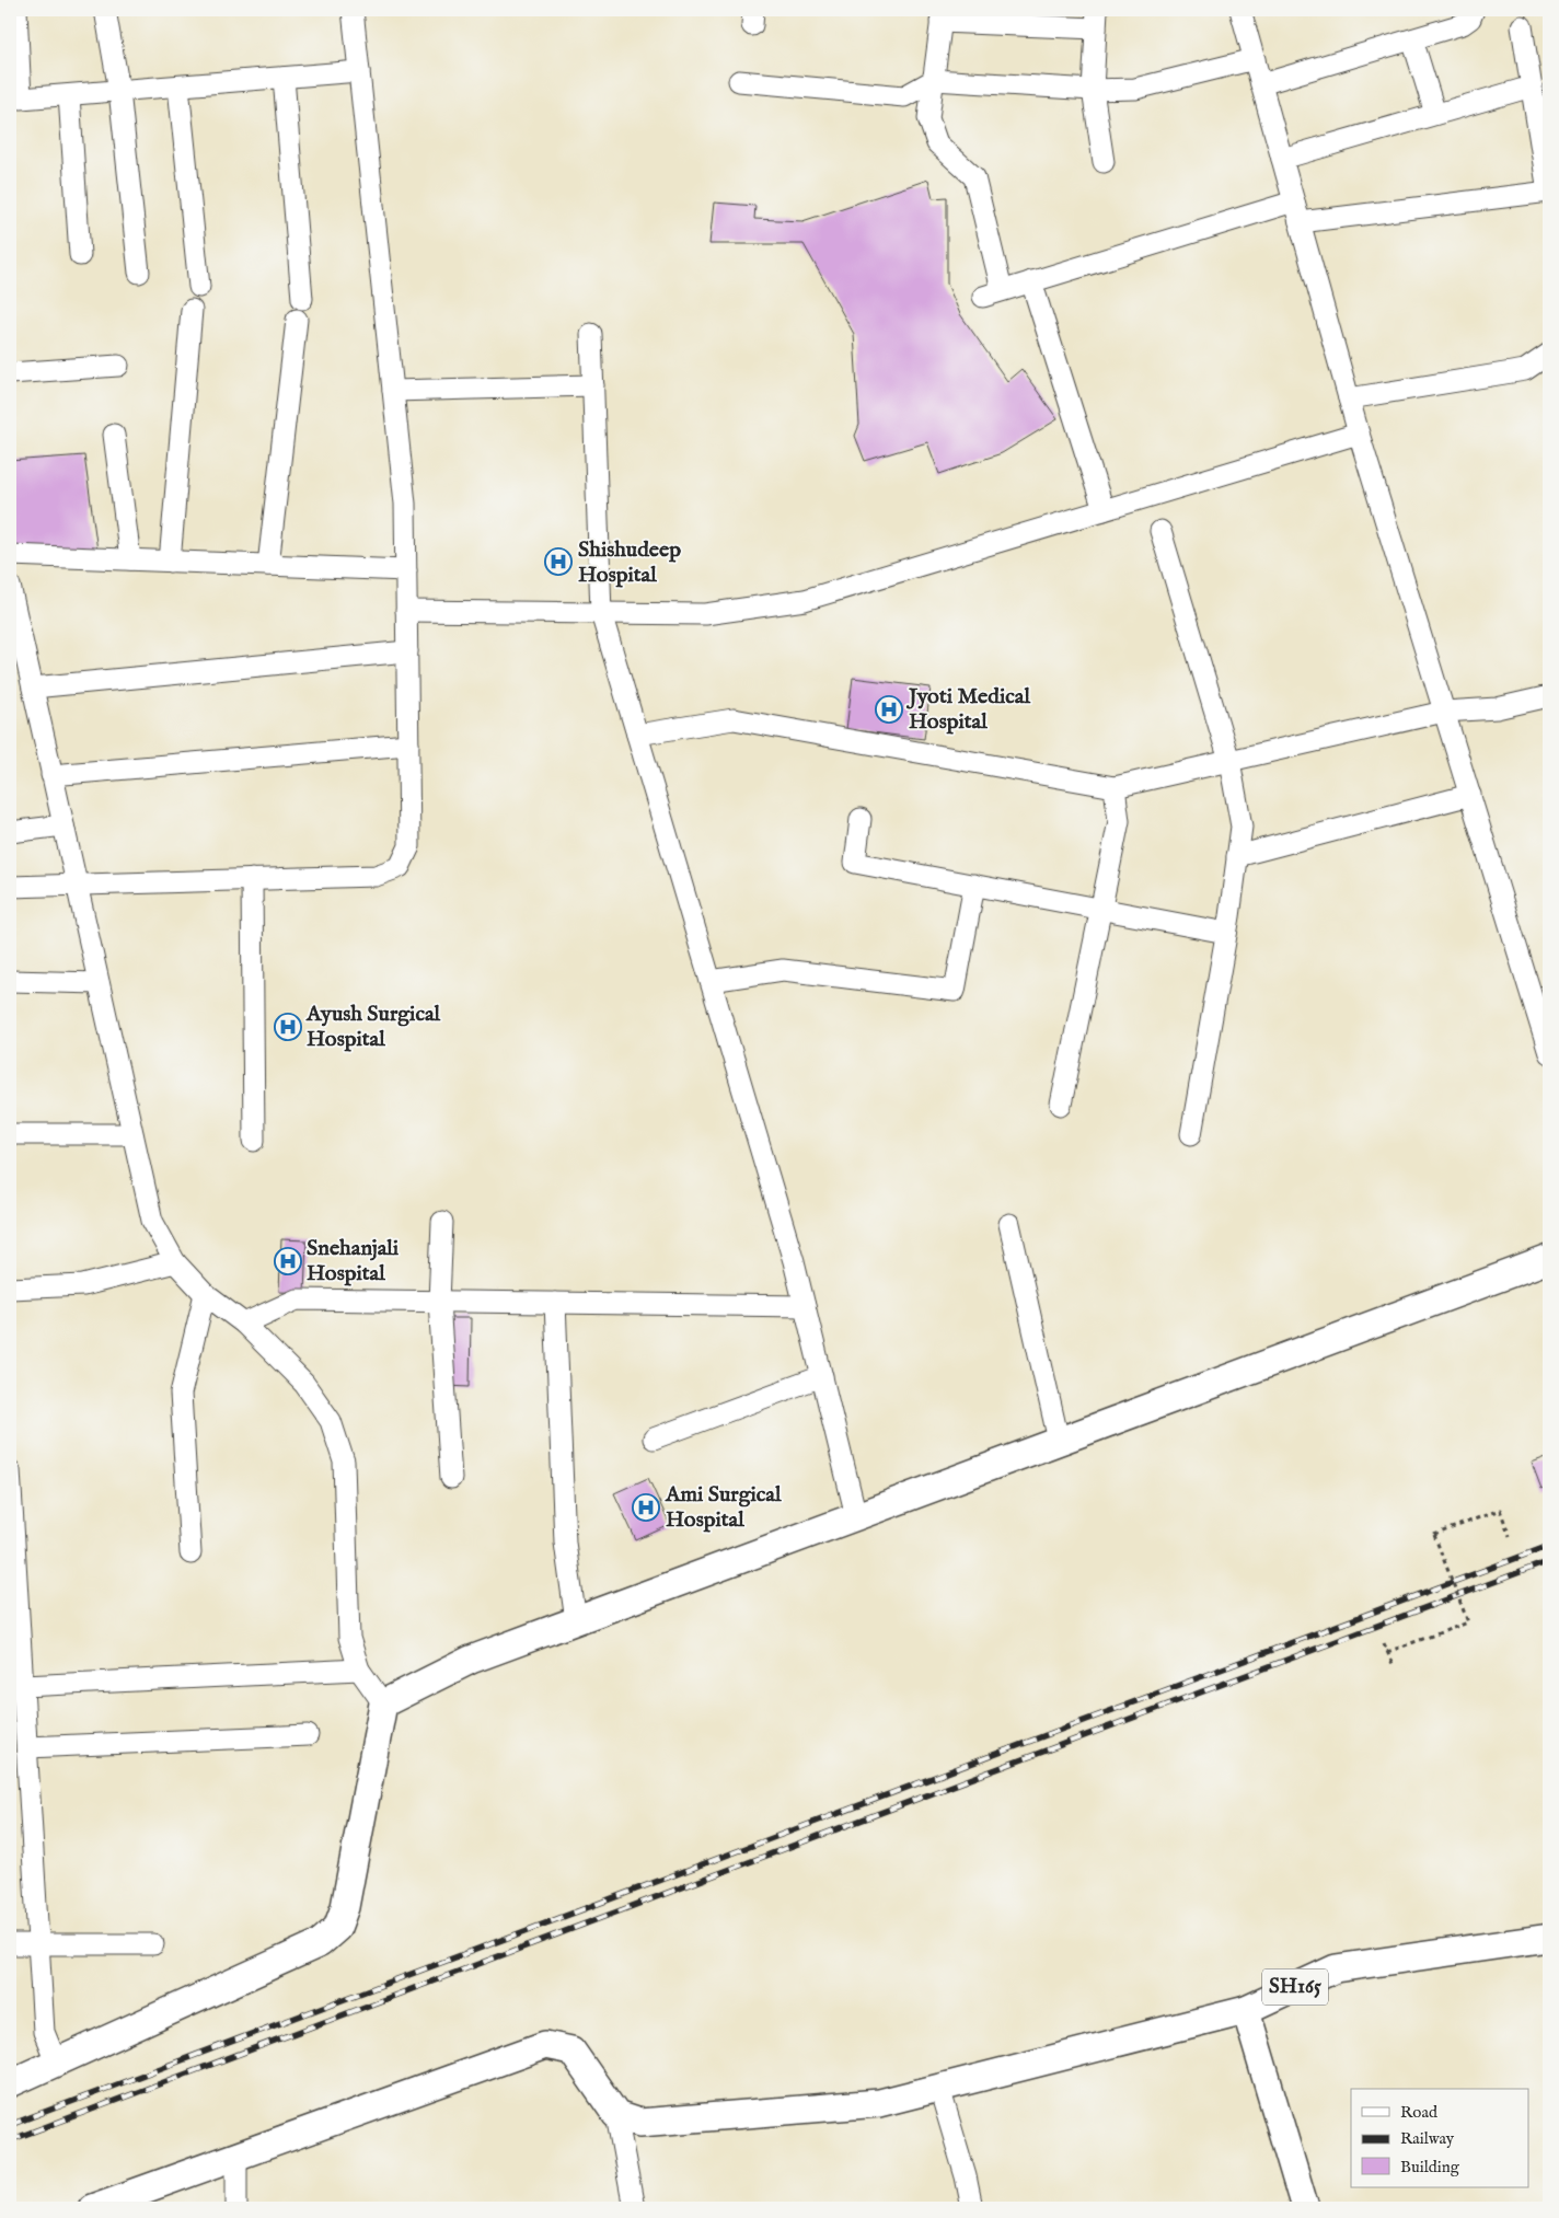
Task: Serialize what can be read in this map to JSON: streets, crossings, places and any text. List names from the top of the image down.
{
  "streets": {
    "main road": ["SH165"]
  },
  "places": {
    "hospital": [
      "Shishudeep Hospital",
      "Jyoti Medical Hospital",
      "Ayush Surgical Hospital",
      "Snehanjali Hospital",
      "Ami Surgical Hospital"
    ]
  },
  "legend": ["Road", "Railway", "Building"]
}
